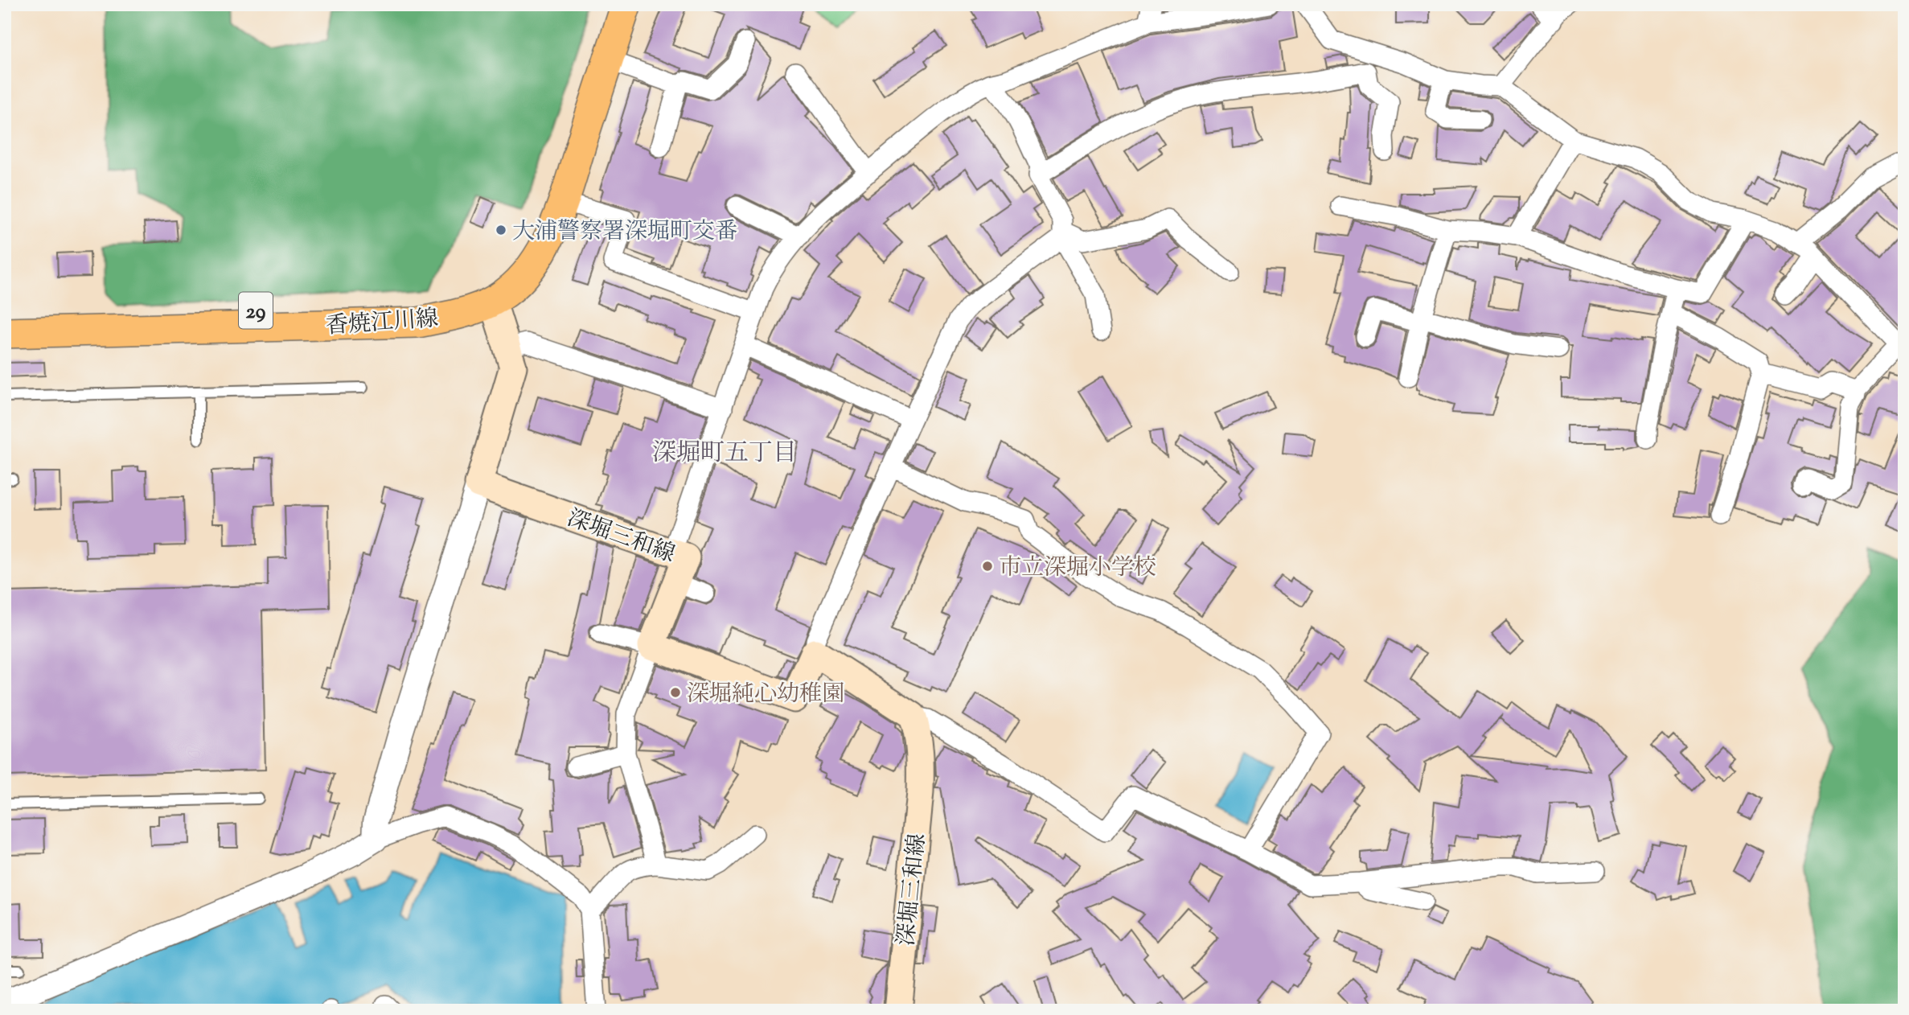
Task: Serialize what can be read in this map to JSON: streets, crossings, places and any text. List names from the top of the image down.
{
  "streets": {
    "main road": ["29", "香焼江川線", "深堀三和線"]
  },
  "districts": ["深堀町五丁目"],
  "places": ["大浦警察署深堀町交番", "市立深堀小学校", "深堀純心幼稚園"]
}
